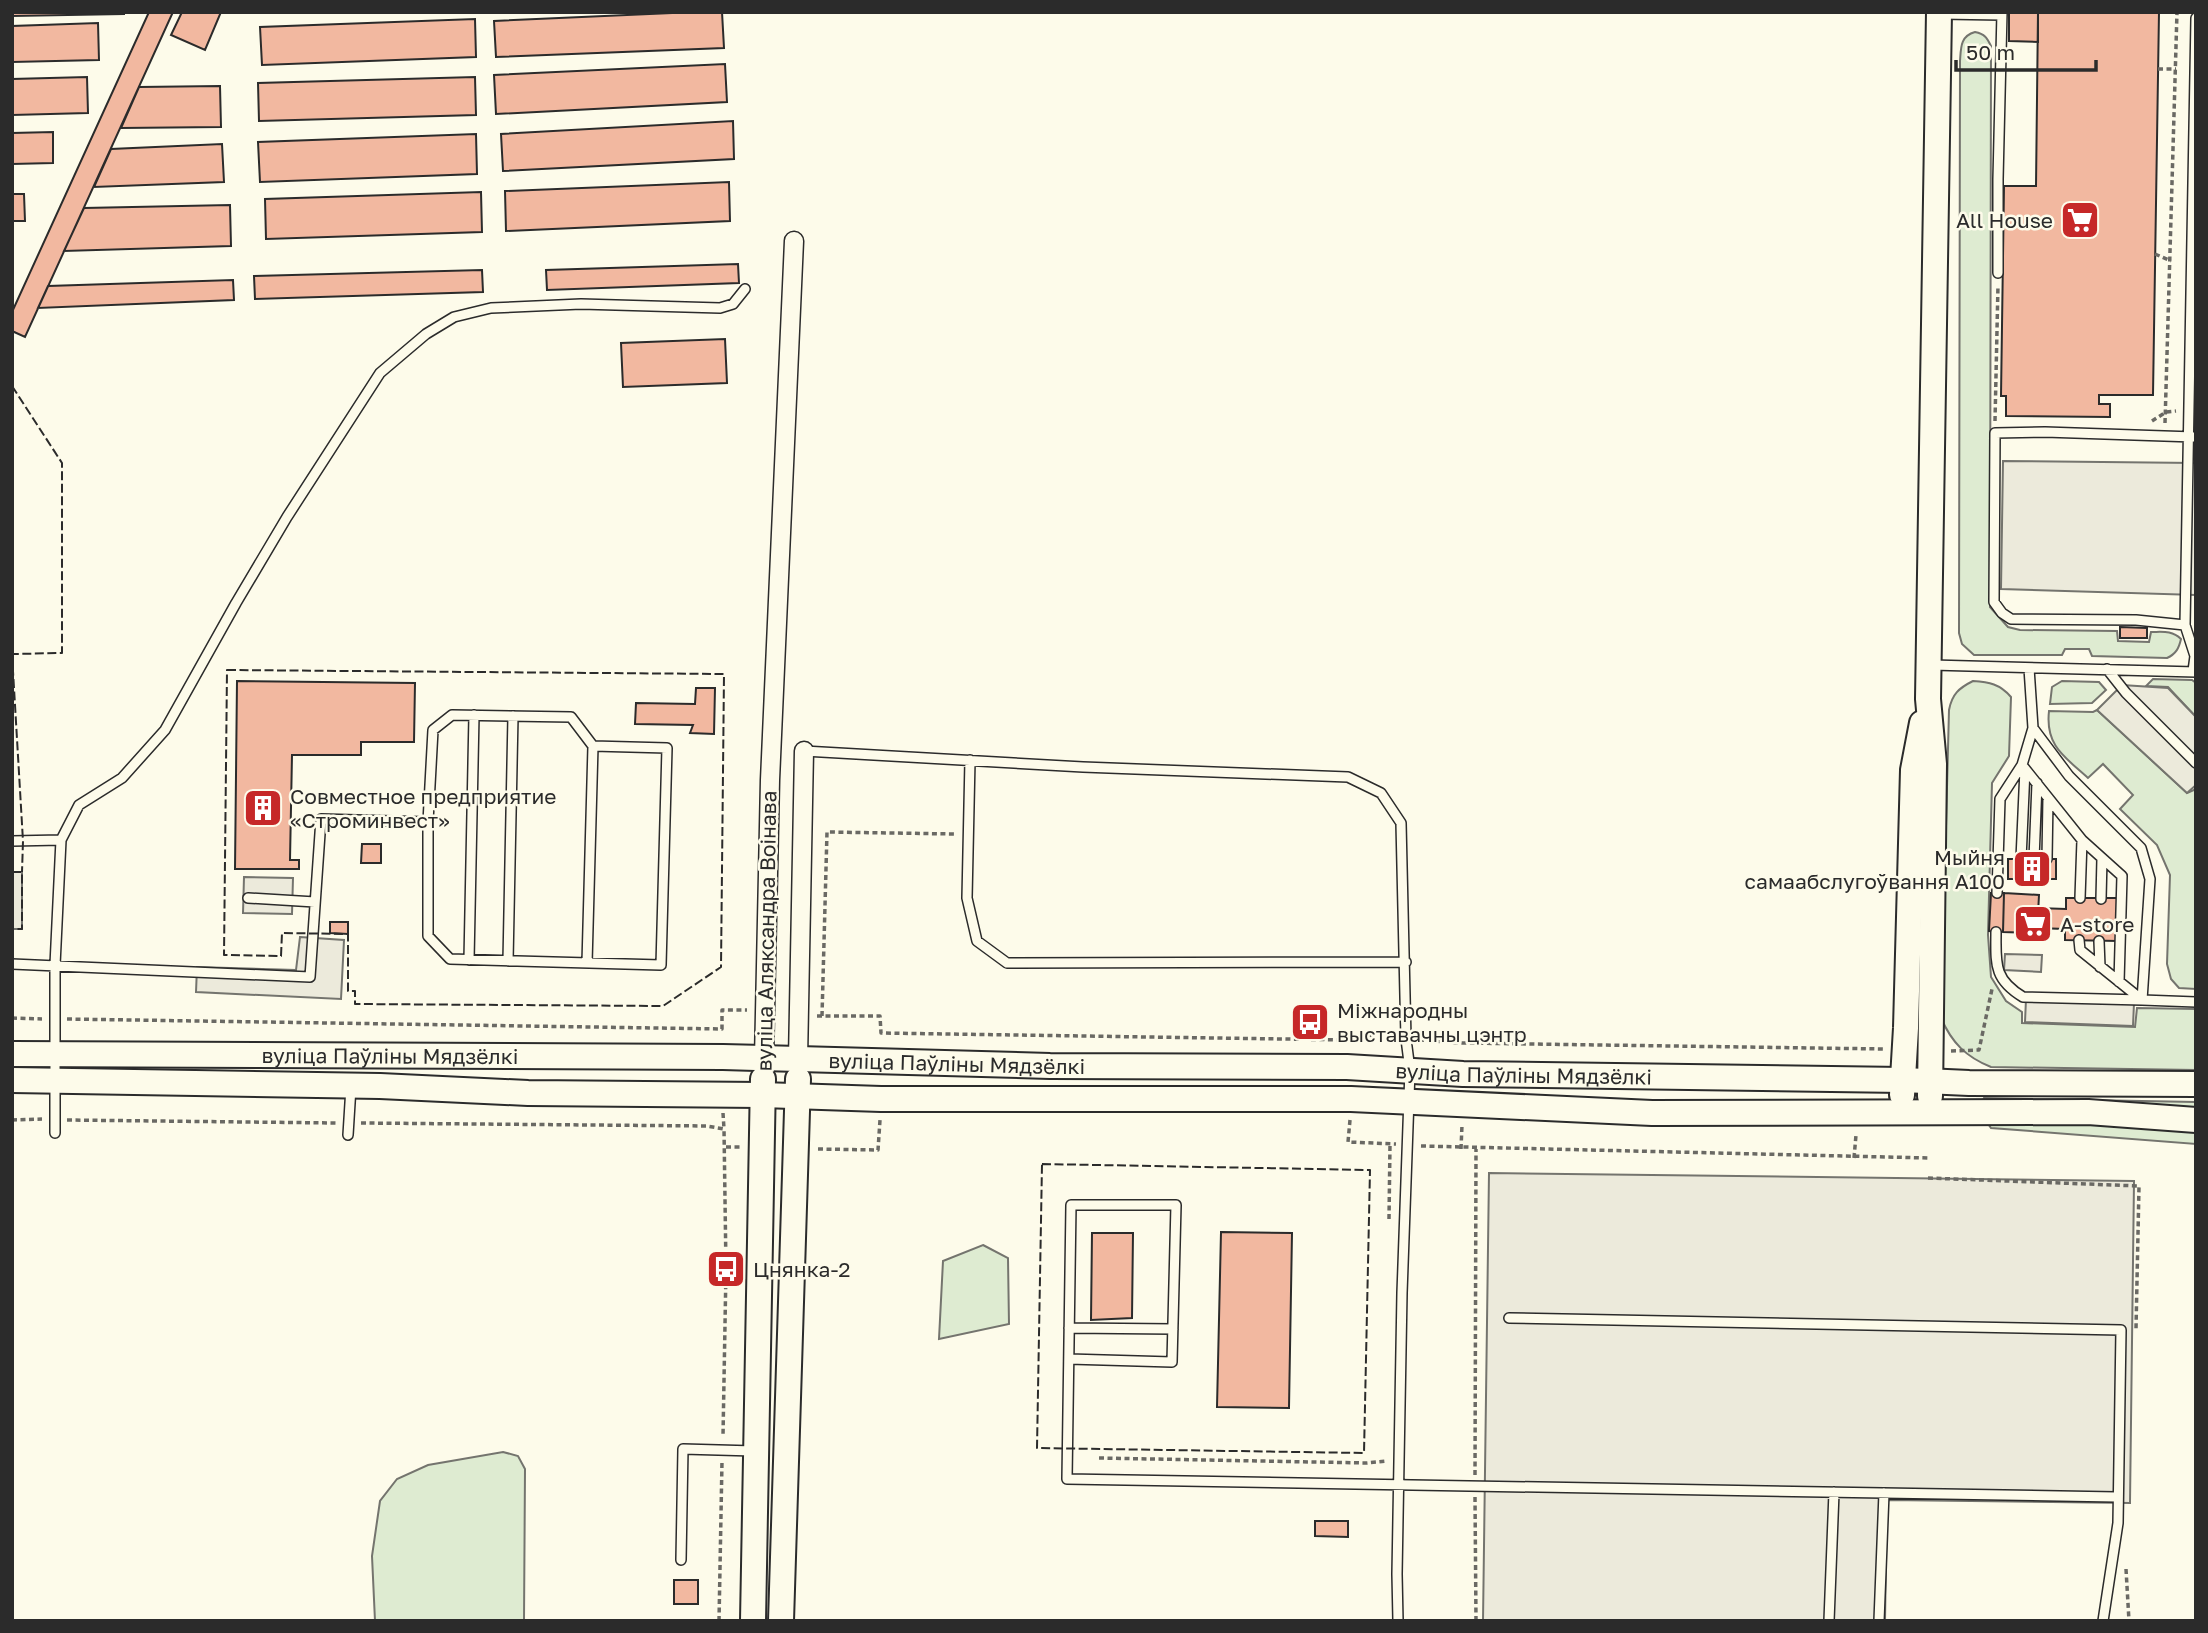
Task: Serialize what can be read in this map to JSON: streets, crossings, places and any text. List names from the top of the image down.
{
  "streets": {
    "street": ["вуліца Аляксандра Воінава", "вуліца Паўліны Мядзёлкі"]
  },
  "crossings": [
    ["вуліца Аляксандра Воінава", "вуліца Паўліны Мядзёлкі"]
  ],
  "places": {
    "supermarket": ["All House", "А-store"],
    "building": ["Совместное предприятие «Строминвест»", "Мыйня самаабслугоўвання A100"],
    "bus stop": ["Міжнародны выставачны цэнтр", "Цнянка-2"]
  },
  "scale_bar": "50 m"
}
